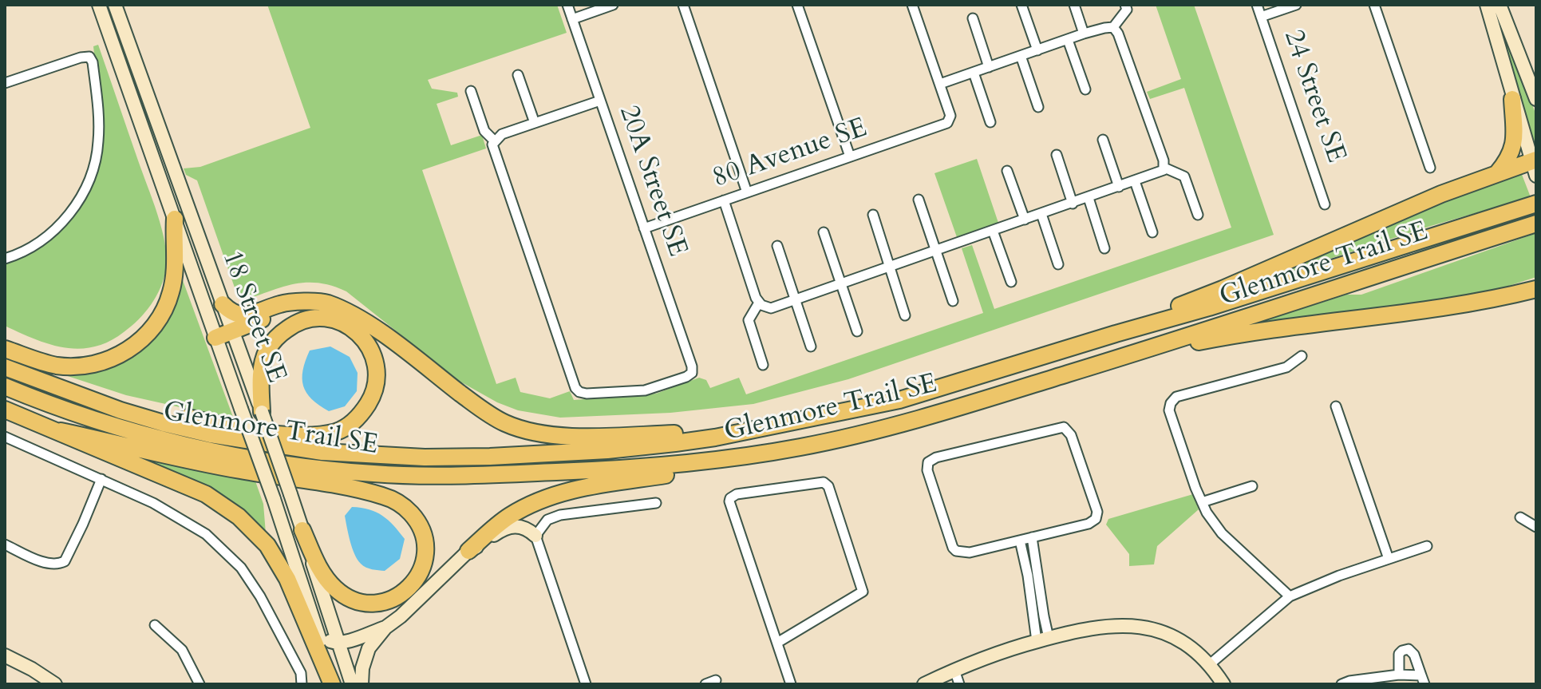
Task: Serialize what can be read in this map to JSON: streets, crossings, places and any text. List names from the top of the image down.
{
  "streets": {
    "highway": ["Glenmore Trail SE"],
    "street": [
      "24 Street SE",
      "80 Avenue SE",
      "20A Street SE",
      "18 Street SE"
    ]
  },
  "crossings": [
    ["80 Avenue SE", "20A Street SE"]
  ]
}
